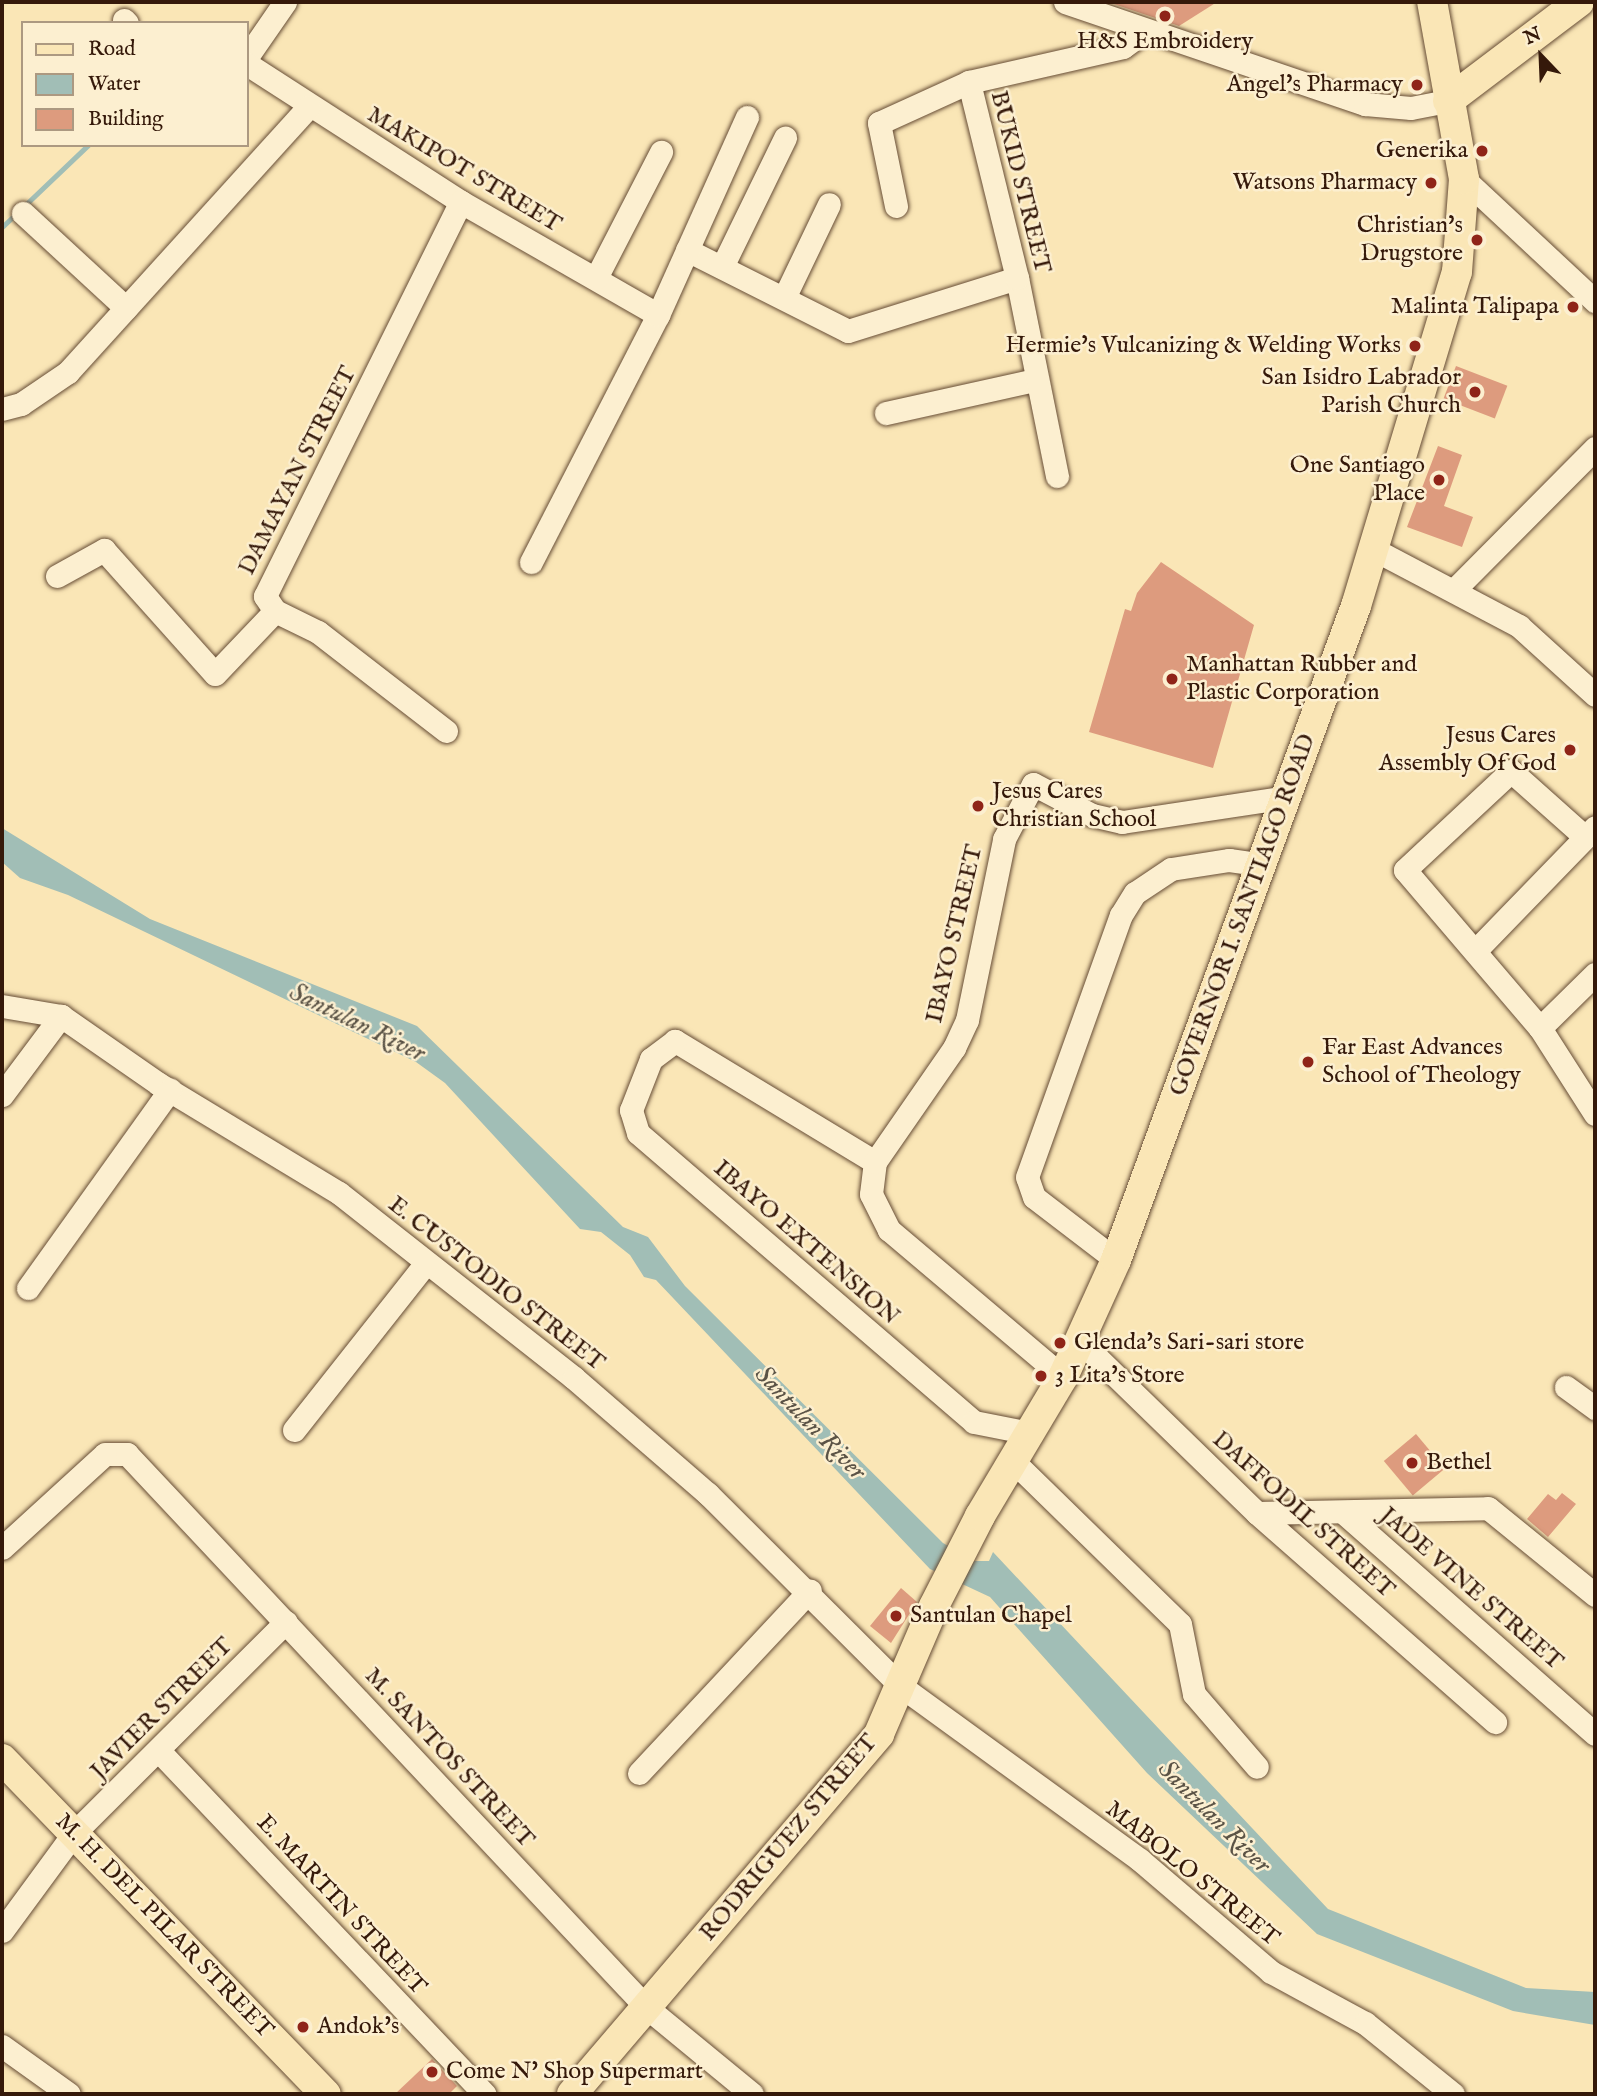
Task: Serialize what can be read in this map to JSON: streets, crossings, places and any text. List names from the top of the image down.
{
  "streets": {
    "main road": ["GOVERNOR I. SANTIAGO ROAD", "RODRIGUEZ STREET", "M. H. DEL PILAR STREET"],
    "street": [
      "MAKIPOT STREET",
      "BUKID STREET",
      "DAMAYAN STREET",
      "IBAYO STREET",
      "IBAYO EXTENSION",
      "E. CUSTODIO STREET",
      "DAFFODIL STREET",
      "JADE VINE STREET",
      "JAVIER STREET",
      "M. SANTOS STREET",
      "MABOLO STREET",
      "E. MARTIN STREET"
    ]
  },
  "crossings": [
    ["MAKIPOT STREET", "DAMAYAN STREET"],
    ["GOVERNOR I. SANTIAGO ROAD", "IBAYO STREET"],
    ["GOVERNOR I. SANTIAGO ROAD", "IBAYO EXTENSION"],
    ["GOVERNOR I. SANTIAGO ROAD", "DAFFODIL STREET"],
    ["GOVERNOR I. SANTIAGO ROAD", "RODRIGUEZ STREET"],
    ["IBAYO STREET", "IBAYO EXTENSION"],
    ["E. CUSTODIO STREET", "RODRIGUEZ STREET"],
    ["E. CUSTODIO STREET", "MABOLO STREET"],
    ["JAVIER STREET", "M. SANTOS STREET"],
    ["JAVIER STREET", "E. MARTIN STREET"],
    ["JAVIER STREET", "M. H. DEL PILAR STREET"],
    ["M. SANTOS STREET", "RODRIGUEZ STREET"],
    ["RODRIGUEZ STREET", "MABOLO STREET"]
  ],
  "water": ["Santulan River"],
  "places": [
    "H&S Embroidery",
    "Angel's Pharmacy",
    "Generika",
    "Watsons Pharmacy",
    "Christian's Drugstore",
    "Malinta Talipapa",
    "Hermie's Vulcanizing & Welding Works",
    "San Isidro Labrador Parish Church",
    "One Santiago Place",
    "Manhattan Rubber and Plastic Corporation",
    "Jesus Cares Assembly Of God",
    "Jesus Cares Christian School",
    "Far East Advances School of Theology",
    "Glenda's Sari-sari store",
    "3 Lita's Store",
    "Bethel",
    "Santulan Chapel",
    "Andok's",
    "Come N' Shop Supermart"
  ],
  "legend": ["Road", "Water", "Building"],
  "north": "top left"
}
